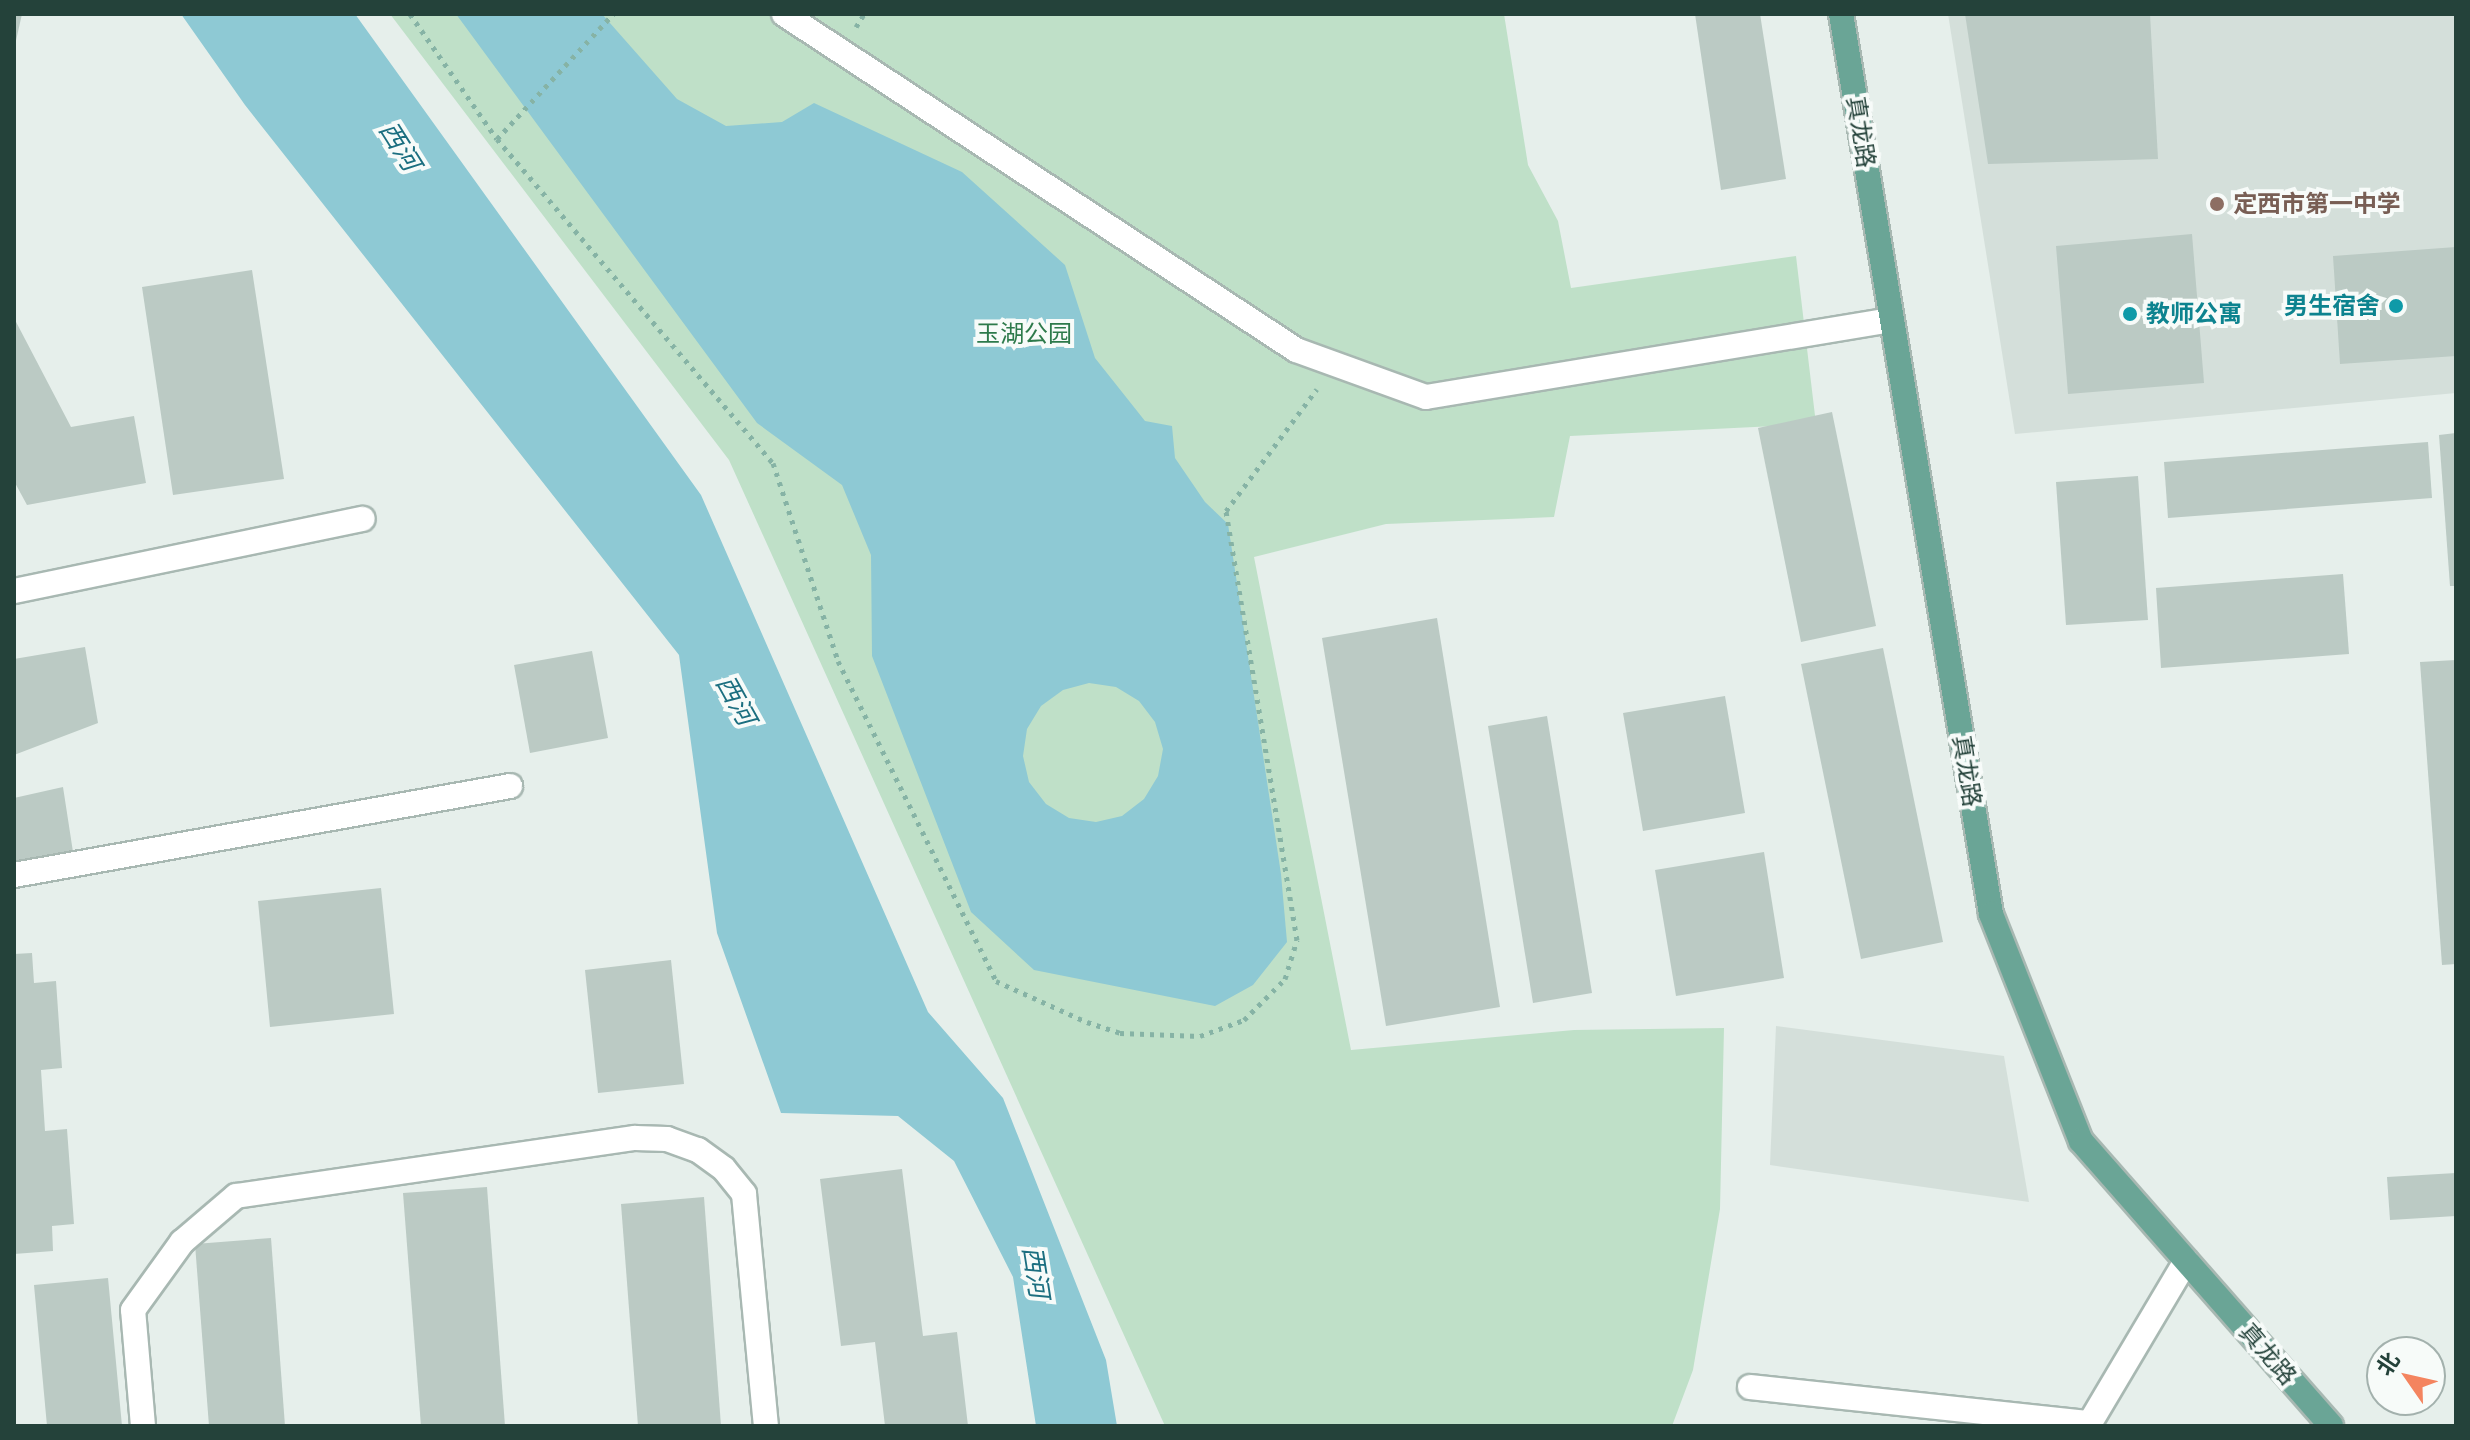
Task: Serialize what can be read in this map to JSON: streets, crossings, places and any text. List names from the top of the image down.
{
  "streets": {
    "main road": ["真龙路"]
  },
  "water": ["西河"],
  "parks": ["玉湖公园"],
  "places": ["定西市第一中学", "男生宿舍", "教师公寓"],
  "north": "top left"
}
